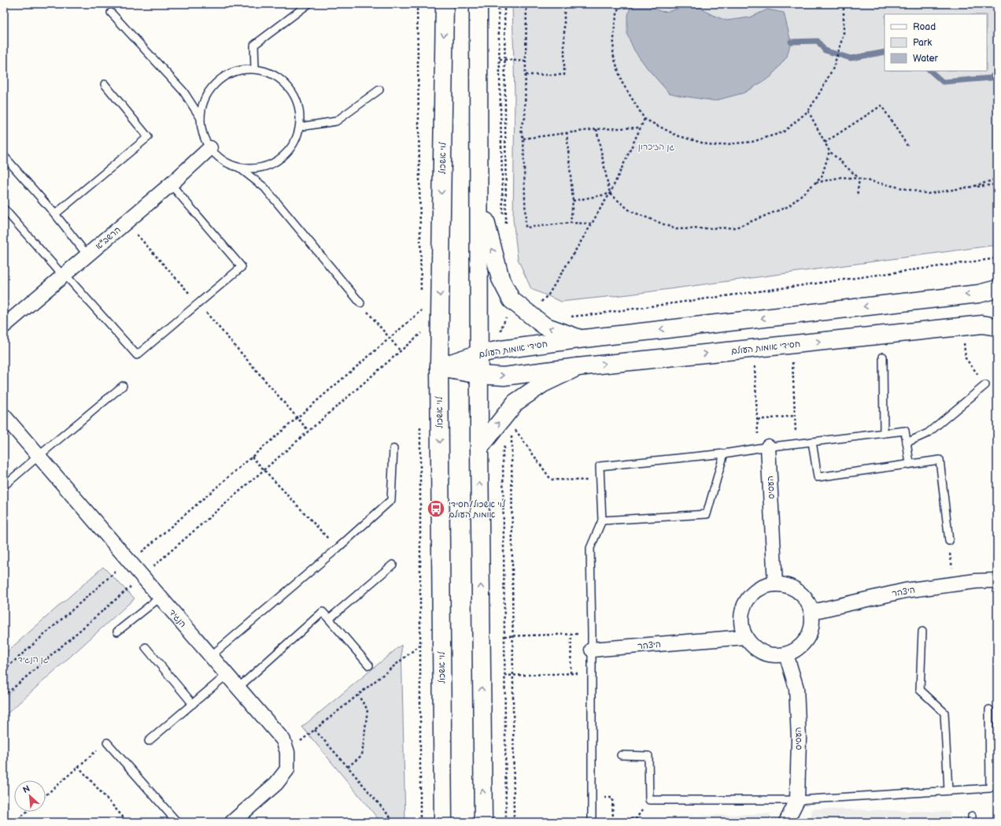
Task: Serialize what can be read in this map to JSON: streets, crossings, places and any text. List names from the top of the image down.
{
  "streets": {
    "main road": ["לוי אשכול", "חסידי אומות העולם"],
    "street": [
      "הרשב\"א",
      "העסיס",
      "היצהר",
      "הנגיד"
    ]
  },
  "crossings": [
    ["לוי אשכול", "חסידי אומות העולם"],
    ["העסיס", "היצהר"]
  ],
  "parks": ["גן הזיכרון", "גן הנגיד"],
  "places": {
    "bus stop": ["לוי אשכול/חסידי אומות העולם"]
  },
  "legend": ["Road", "Park", "Water"],
  "north": "top left"
}
